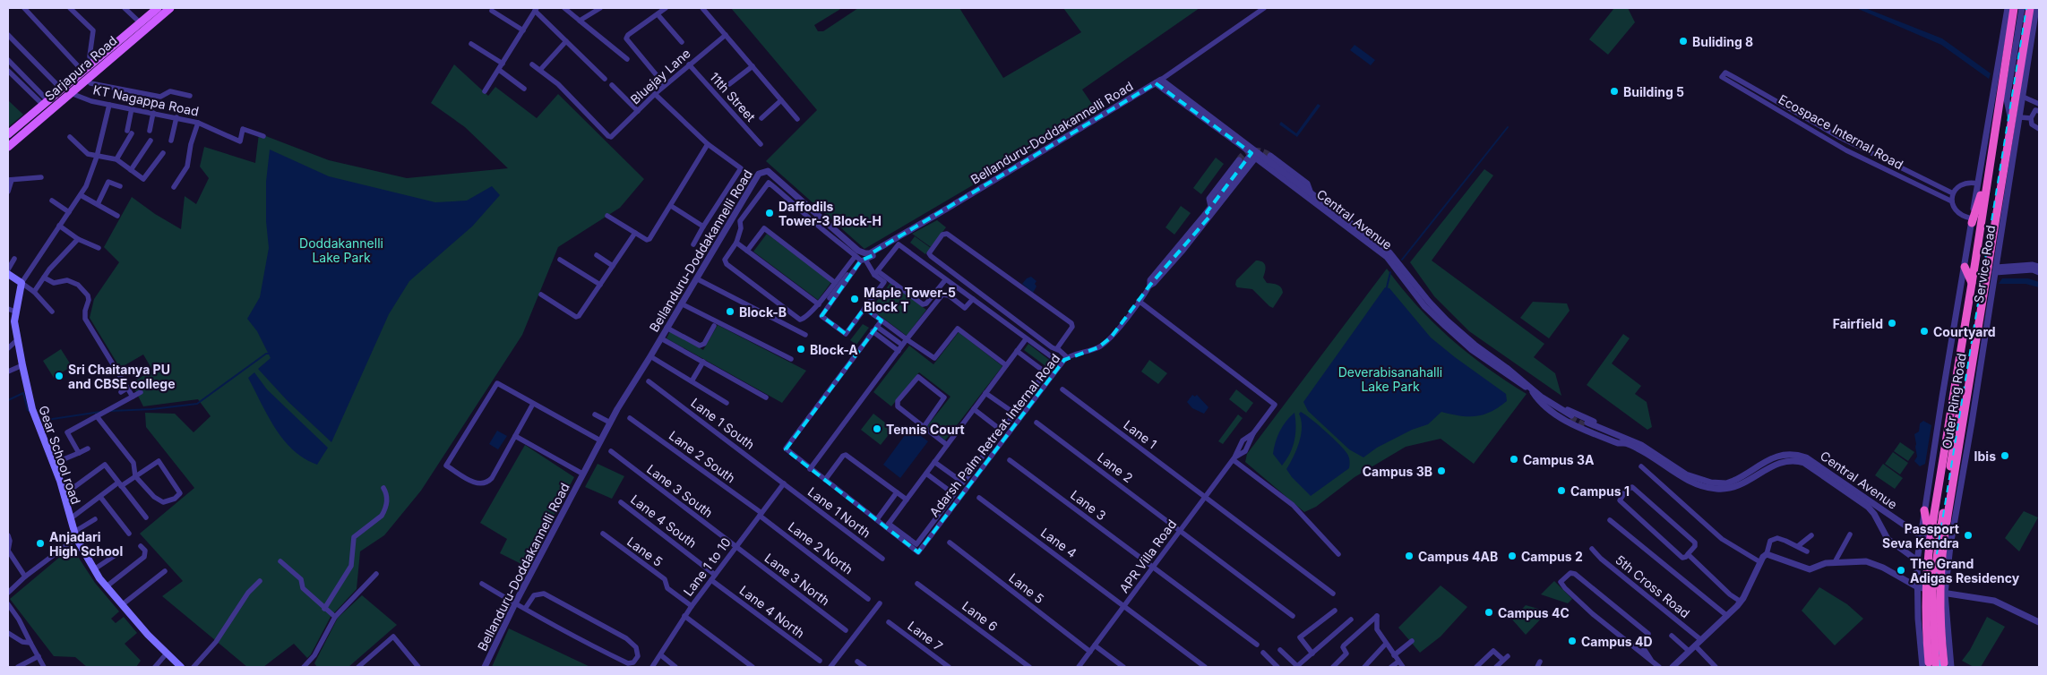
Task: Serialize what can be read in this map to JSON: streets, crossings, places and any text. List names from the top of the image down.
{
  "streets": {
    "highway": ["Outer Ring Road"],
    "main road": ["Sarjapura Road", "Gear School road"],
    "street": [
      "Bluejay Lane",
      "11th Street",
      "KT Nagappa Road",
      "Ecospace Internal Road",
      "Bellanduru-Doddakannelli Road",
      "Central Avenue",
      "Service Road",
      "Lane 1 South",
      "Lane 1",
      "Adarsh Palm Retreat Internal Road",
      "Lane 2 South",
      "Lane 2",
      "Lane 3 South",
      "Lane 3",
      "Lane 1 North",
      "Lane 4 South",
      "Lane 4",
      "Lane 2 North",
      "Lane 5",
      "APR Villa Road",
      "Lane 1 to 10",
      "Lane 3 North",
      "5th Cross Road",
      "Lane 4 North",
      "Lane 6",
      "Lane 7"
    ]
  },
  "crossings": [
    ["Sarjapura Road", "KT Nagappa Road"],
    ["Bluejay Lane", "11th Street"],
    ["Bellanduru-Doddakannelli Road", "Central Avenue"],
    ["Central Avenue", "Service Road"],
    ["Central Avenue", "Adarsh Palm Retreat Internal Road"],
    ["Service Road", "Outer Ring Road"],
    ["Lane 1 South", "Lane 1 North"],
    ["Lane 1 South", "Lane 1 to 10"],
    ["Lane 1", "APR Villa Road"],
    ["Adarsh Palm Retreat Internal Road", "APR Villa Road"],
    ["Lane 2 South", "Lane 2 North"],
    ["Lane 2 South", "Lane 1 to 10"],
    ["Lane 2", "APR Villa Road"],
    ["Lane 3 South", "Lane 1 to 10"],
    ["Lane 3 South", "Lane 3 North"],
    ["Lane 3", "APR Villa Road"],
    ["Lane 1 North", "Lane 1 to 10"],
    ["Lane 4 South", "Lane 1 to 10"],
    ["Lane 4", "APR Villa Road"],
    ["Lane 2 North", "Lane 1 to 10"],
    ["Lane 5", "APR Villa Road"],
    ["Lane 5", "Lane 1 to 10"],
    ["Lane 1 to 10", "Lane 3 North"],
    ["Lane 1 to 10", "Lane 4 North"]
  ],
  "parks": ["Doddakannelli Lake Park", "Deverabisanahalli Lake Park"],
  "places": [
    "Buliding 8",
    "Building 5",
    "Daffodils Tower-3 Block-H",
    "Maple Tower-5 Block T",
    "Block-B",
    "Fairfield",
    "Courtyard",
    "Block-A",
    "Sri Chaitanya PU and CBSE college",
    "Tennis Court",
    "Ibis",
    "Campus 3A",
    "Campus 3B",
    "Campus 1",
    "Passport Seva Kendra",
    "Anjadari High School",
    "Campus 4AB",
    "Campus 2",
    "The Grand Adigas Residency",
    "Campus 4C",
    "Campus 4D"
  ]
}
